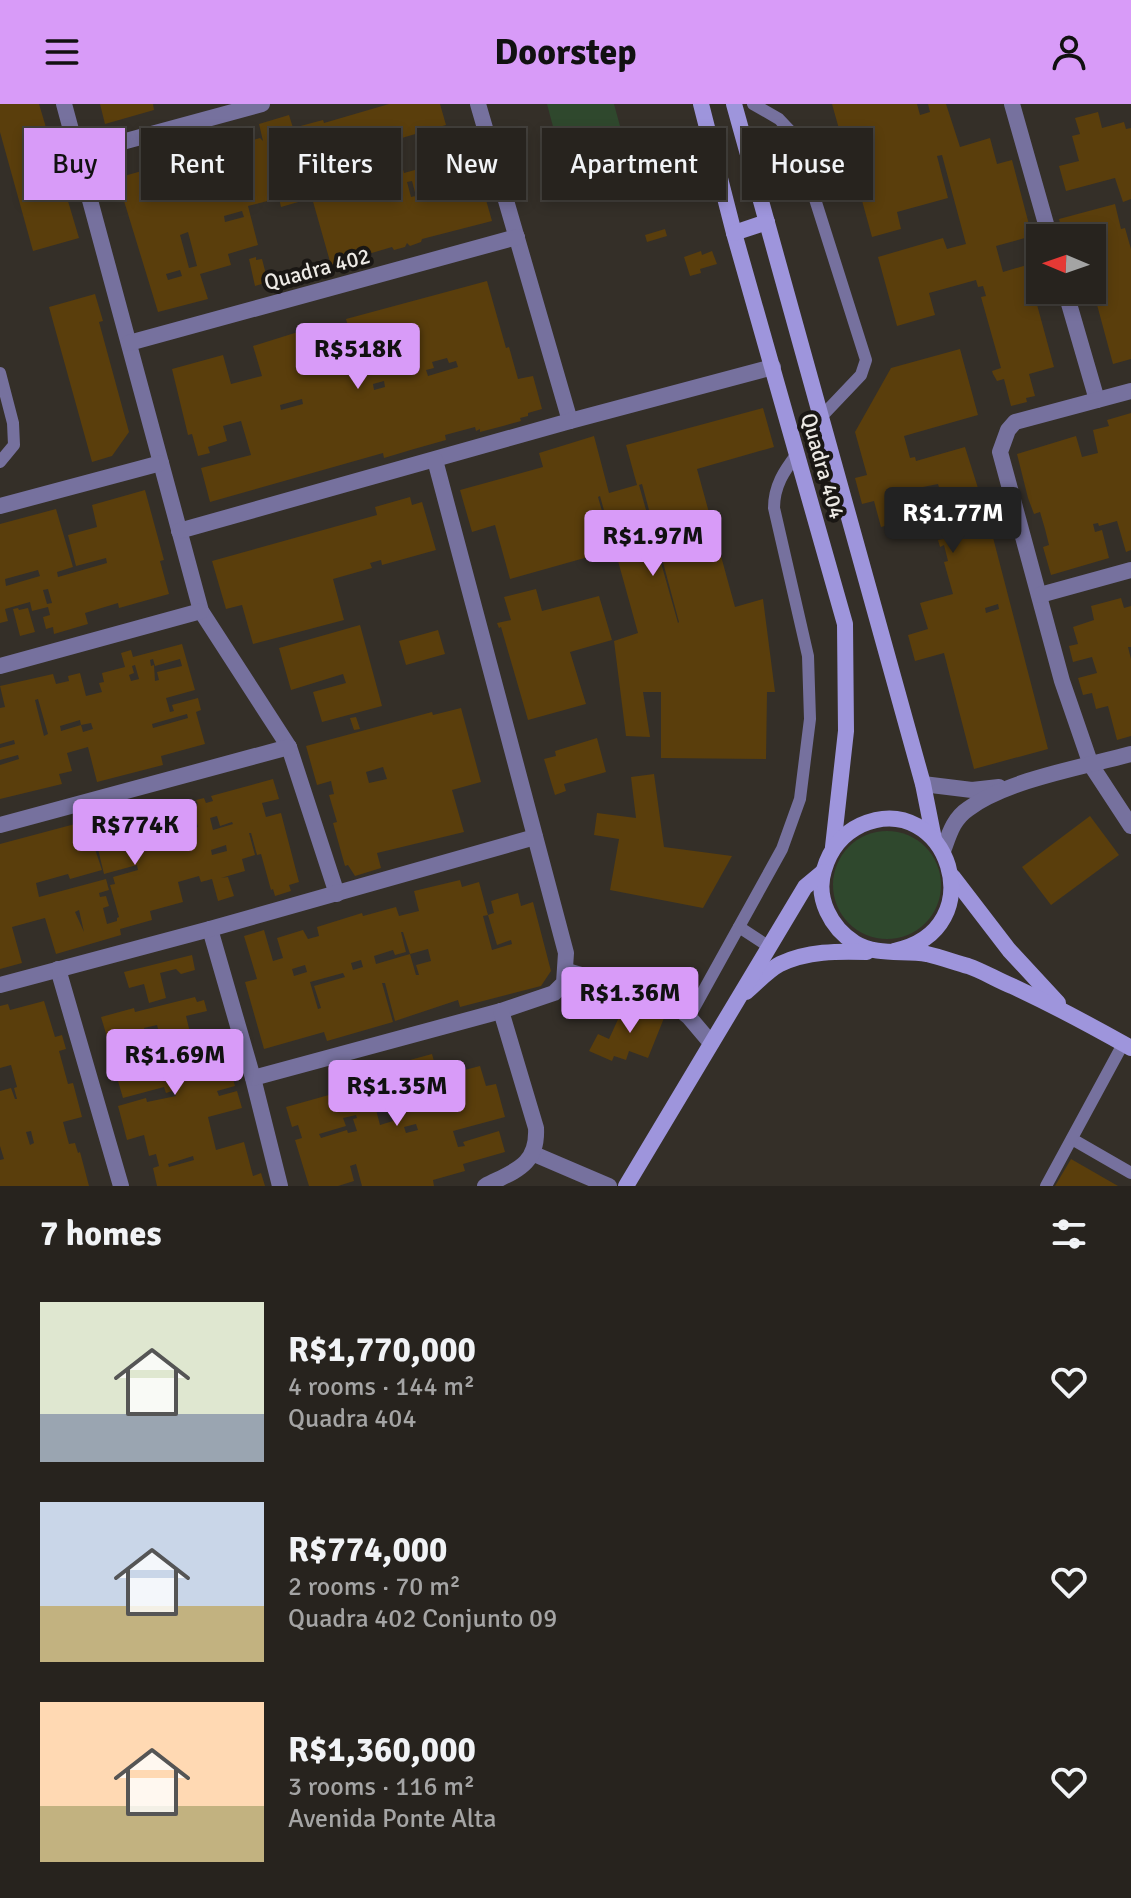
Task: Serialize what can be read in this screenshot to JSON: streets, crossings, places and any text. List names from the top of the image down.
{
  "streets": {
    "main road": ["Quadra 404"],
    "street": ["Quadra 402"]
  },
  "north": "left",
  "page": {
    "header": "Doorstep",
    "chip": [
      "Buy",
      "Rent",
      "Filters",
      "New",
      "Apartment",
      "House"
    ],
    "price": [
      "R$518K",
      "R$1.77M",
      "R$1.97M",
      "R$774K",
      "R$1.36M",
      "R$1.69M",
      "R$1.35M"
    ],
    "heading": "7 homes",
    "list": [
      {
        "name": "R$1,770,000",
        "note": "4 rooms · 144 m² · Quadra 404"
      },
      {
        "name": "R$774,000",
        "note": "2 rooms · 70 m² · Quadra 402 Conjunto 09"
      },
      {
        "name": "R$1,360,000",
        "note": "3 rooms · 116 m² · Avenida Ponte Alta"
      }
    ]
  }
}
